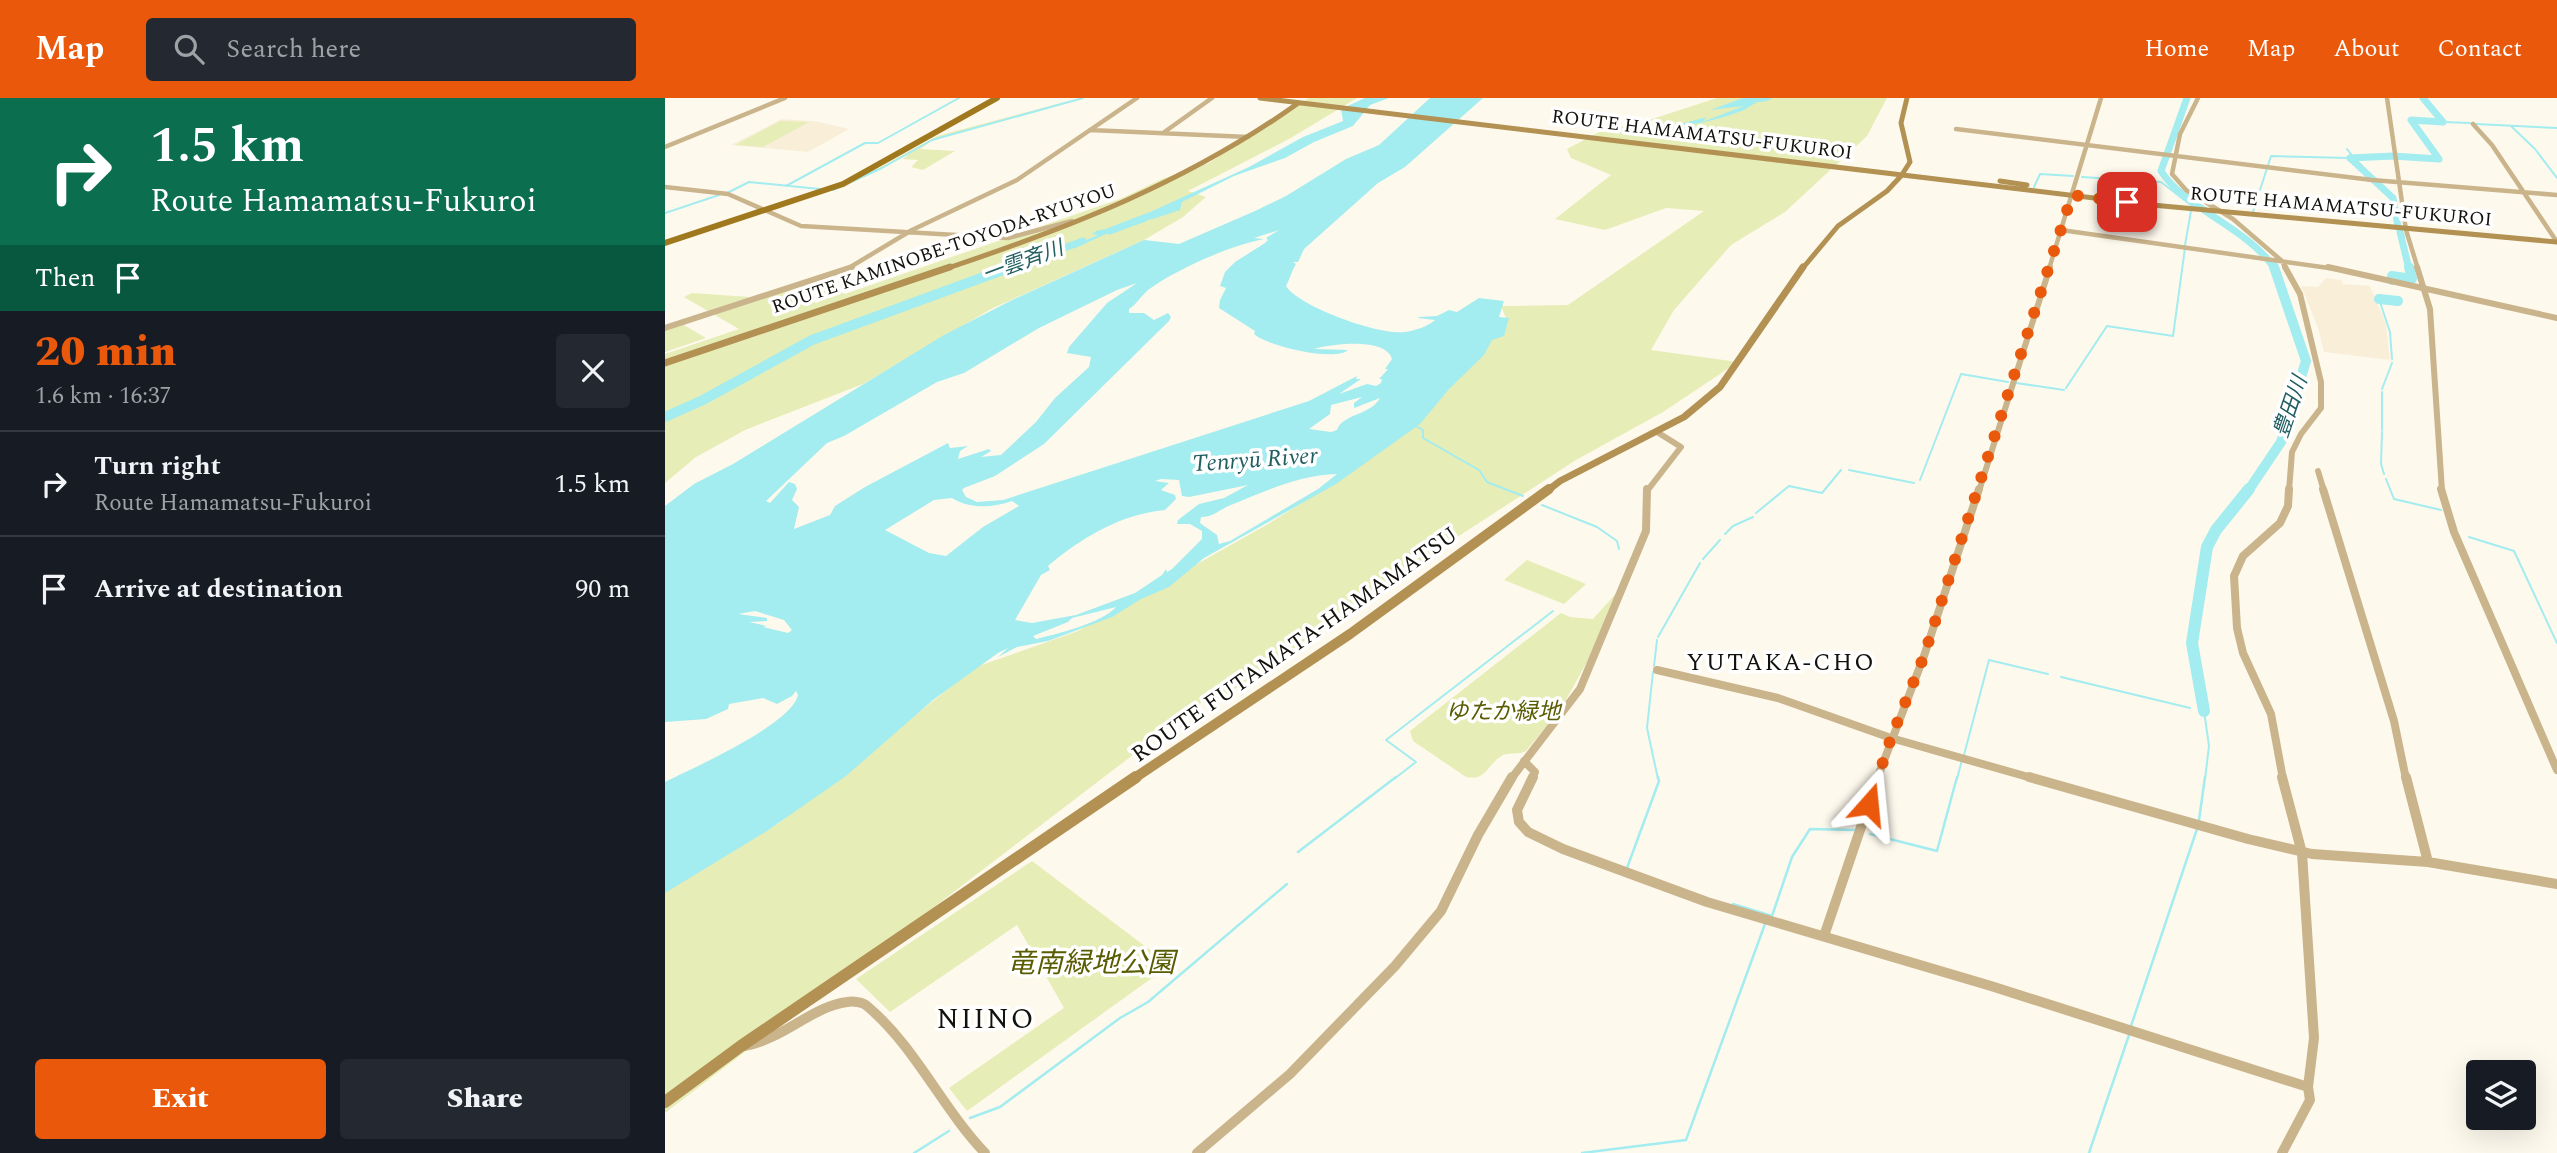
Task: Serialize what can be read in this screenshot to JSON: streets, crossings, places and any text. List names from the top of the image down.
{
  "streets": {
    "main road": ["ROUTE HAMAMATSU-FUKUROI", "ROUTE KAMINOBE-TOYODA-RYUYOU", "ROUTE FUTAMATA-HAMAMATSU"]
  },
  "districts": ["YUTAKA-CHO", "NIINO"],
  "water": ["一雲斉川", "豊田川", "Tenryū River"],
  "parks": ["ゆたか緑地", "竜南緑地公園"],
  "page": {
    "header": "Map",
    "search": "Search here",
    "nav": [
      "Home",
      "Map",
      "About",
      "Contact"
    ],
    "turn": ["1.5 km", "Route Hamamatsu-Fukuroi"],
    "then": "Then",
    "heading": ["20 min", "1.6 km · 16:37"],
    "list": [
      {
        "name": "Turn right",
        "note": "Route Hamamatsu-Fukuroi",
        "value": "1.5 km"
      },
      {
        "name": "Arrive at destination",
        "value": "90 m"
      }
    ],
    "buttons": ["Exit", "Share"]
  }
}
